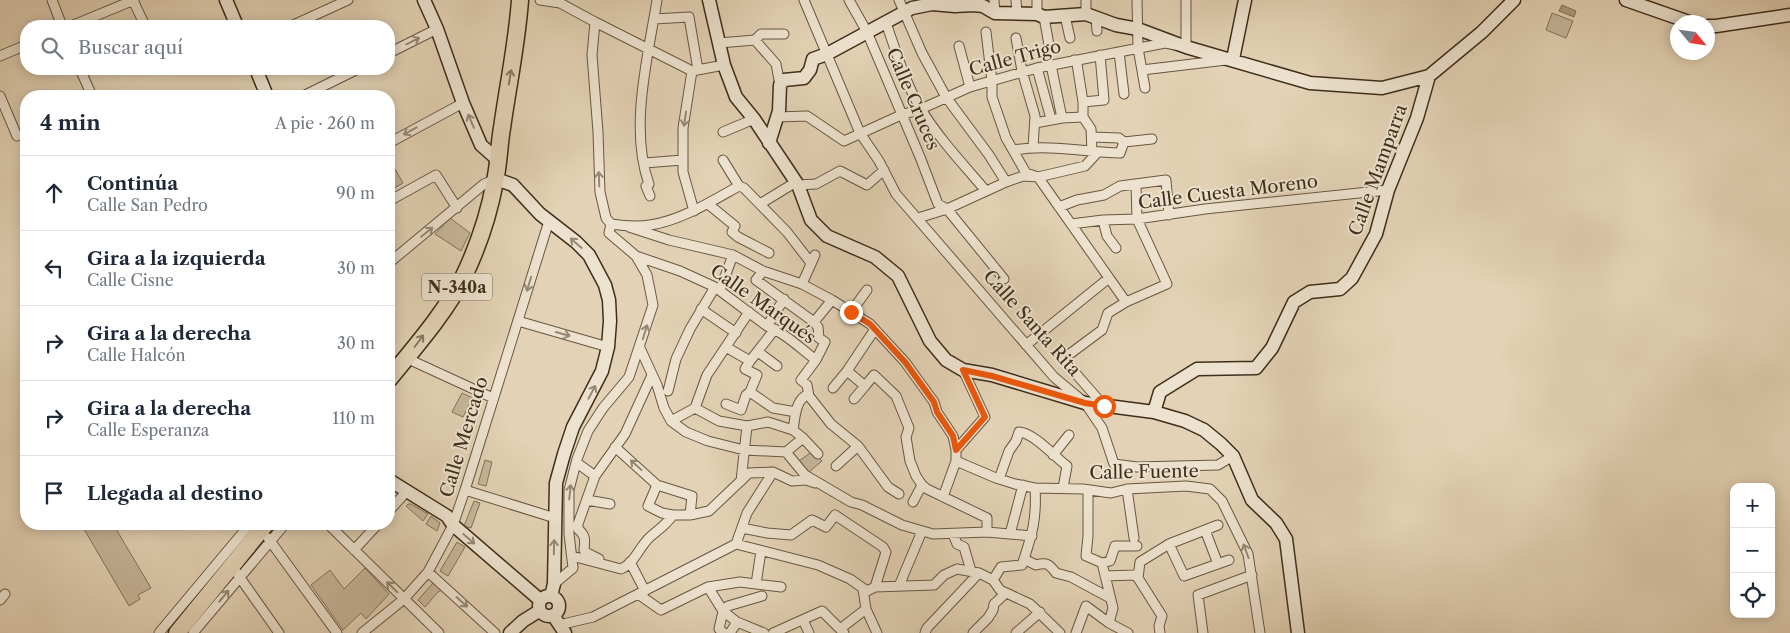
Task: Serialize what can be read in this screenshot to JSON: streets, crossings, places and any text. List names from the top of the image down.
{
  "streets": {
    "highway": ["N-340a"],
    "street": [
      "Calle Trigo",
      "Calle Cruces",
      "Calle Mamparra",
      "Calle Cuesta Moreno",
      "Calle Marqués",
      "Calle Santa Rita",
      "Calle Mercado",
      "Calle Fuente"
    ]
  },
  "crossings": [
    ["Calle Trigo", "Calle Cruces"],
    ["Calle Trigo", "Calle Santa Rita"],
    ["Calle Mamparra", "Calle Cuesta Moreno"]
  ],
  "north": "bottom right",
  "page": {
    "search": "Buscar aquí",
    "heading": ["4 min", "A pie · 260 m"],
    "list": [
      ["Continúa", "Calle San Pedro", "90 m"],
      ["Gira a la izquierda", "Calle Cisne", "30 m"],
      ["Gira a la derecha", "Calle Halcón", "30 m"],
      ["Gira a la derecha", "Calle Esperanza", "110 m"],
      "Llegada al destino"
    ],
    "map_buttons": ["+", "−"]
  }
}
